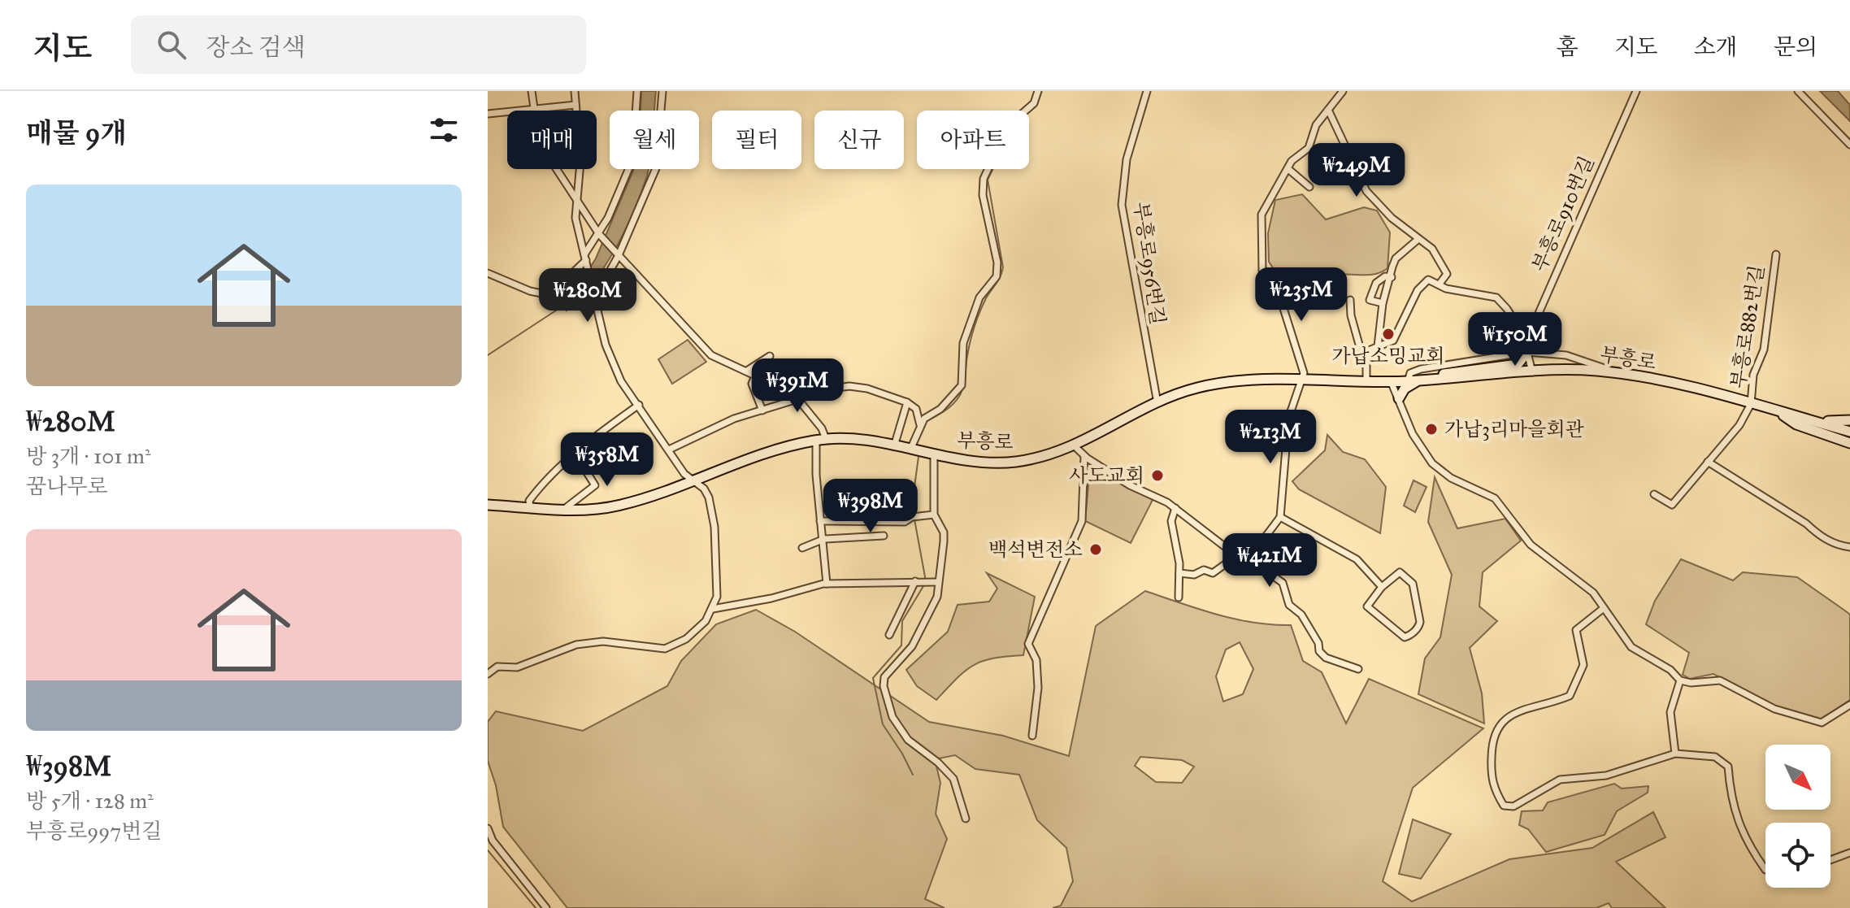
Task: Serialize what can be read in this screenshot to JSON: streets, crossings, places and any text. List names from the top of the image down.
{
  "streets": {
    "main road": ["부흥로"],
    "street": ["부흥로910번길", "부흥로956번길", "부흥로882번길"]
  },
  "crossings": [
    ["부흥로956번길", "부흥로"],
    ["부흥로882번길", "부흥로"]
  ],
  "places": [
    "가납소밍교회",
    "가납3리마을회관",
    "사도교회",
    "백석변전소"
  ],
  "north": "bottom right",
  "page": {
    "header": "지도",
    "search": "장소 검색",
    "nav": [
      "홈",
      "지도",
      "소개",
      "문의"
    ],
    "heading": "매물 9개",
    "chip": [
      "매매",
      "월세",
      "필터",
      "신규",
      "아파트"
    ],
    "price": [
      "₩249M",
      "₩235M",
      "₩280M",
      "₩150M",
      "₩391M",
      "₩213M",
      "₩358M",
      "₩398M",
      "₩421M"
    ],
    "list": [
      {
        "name": "₩280M",
        "note": "방 3개 · 101 m² · 꿈나무로"
      },
      {
        "name": "₩398M",
        "note": "방 5개 · 128 m² · 부흥로997번길"
      }
    ]
  }
}
